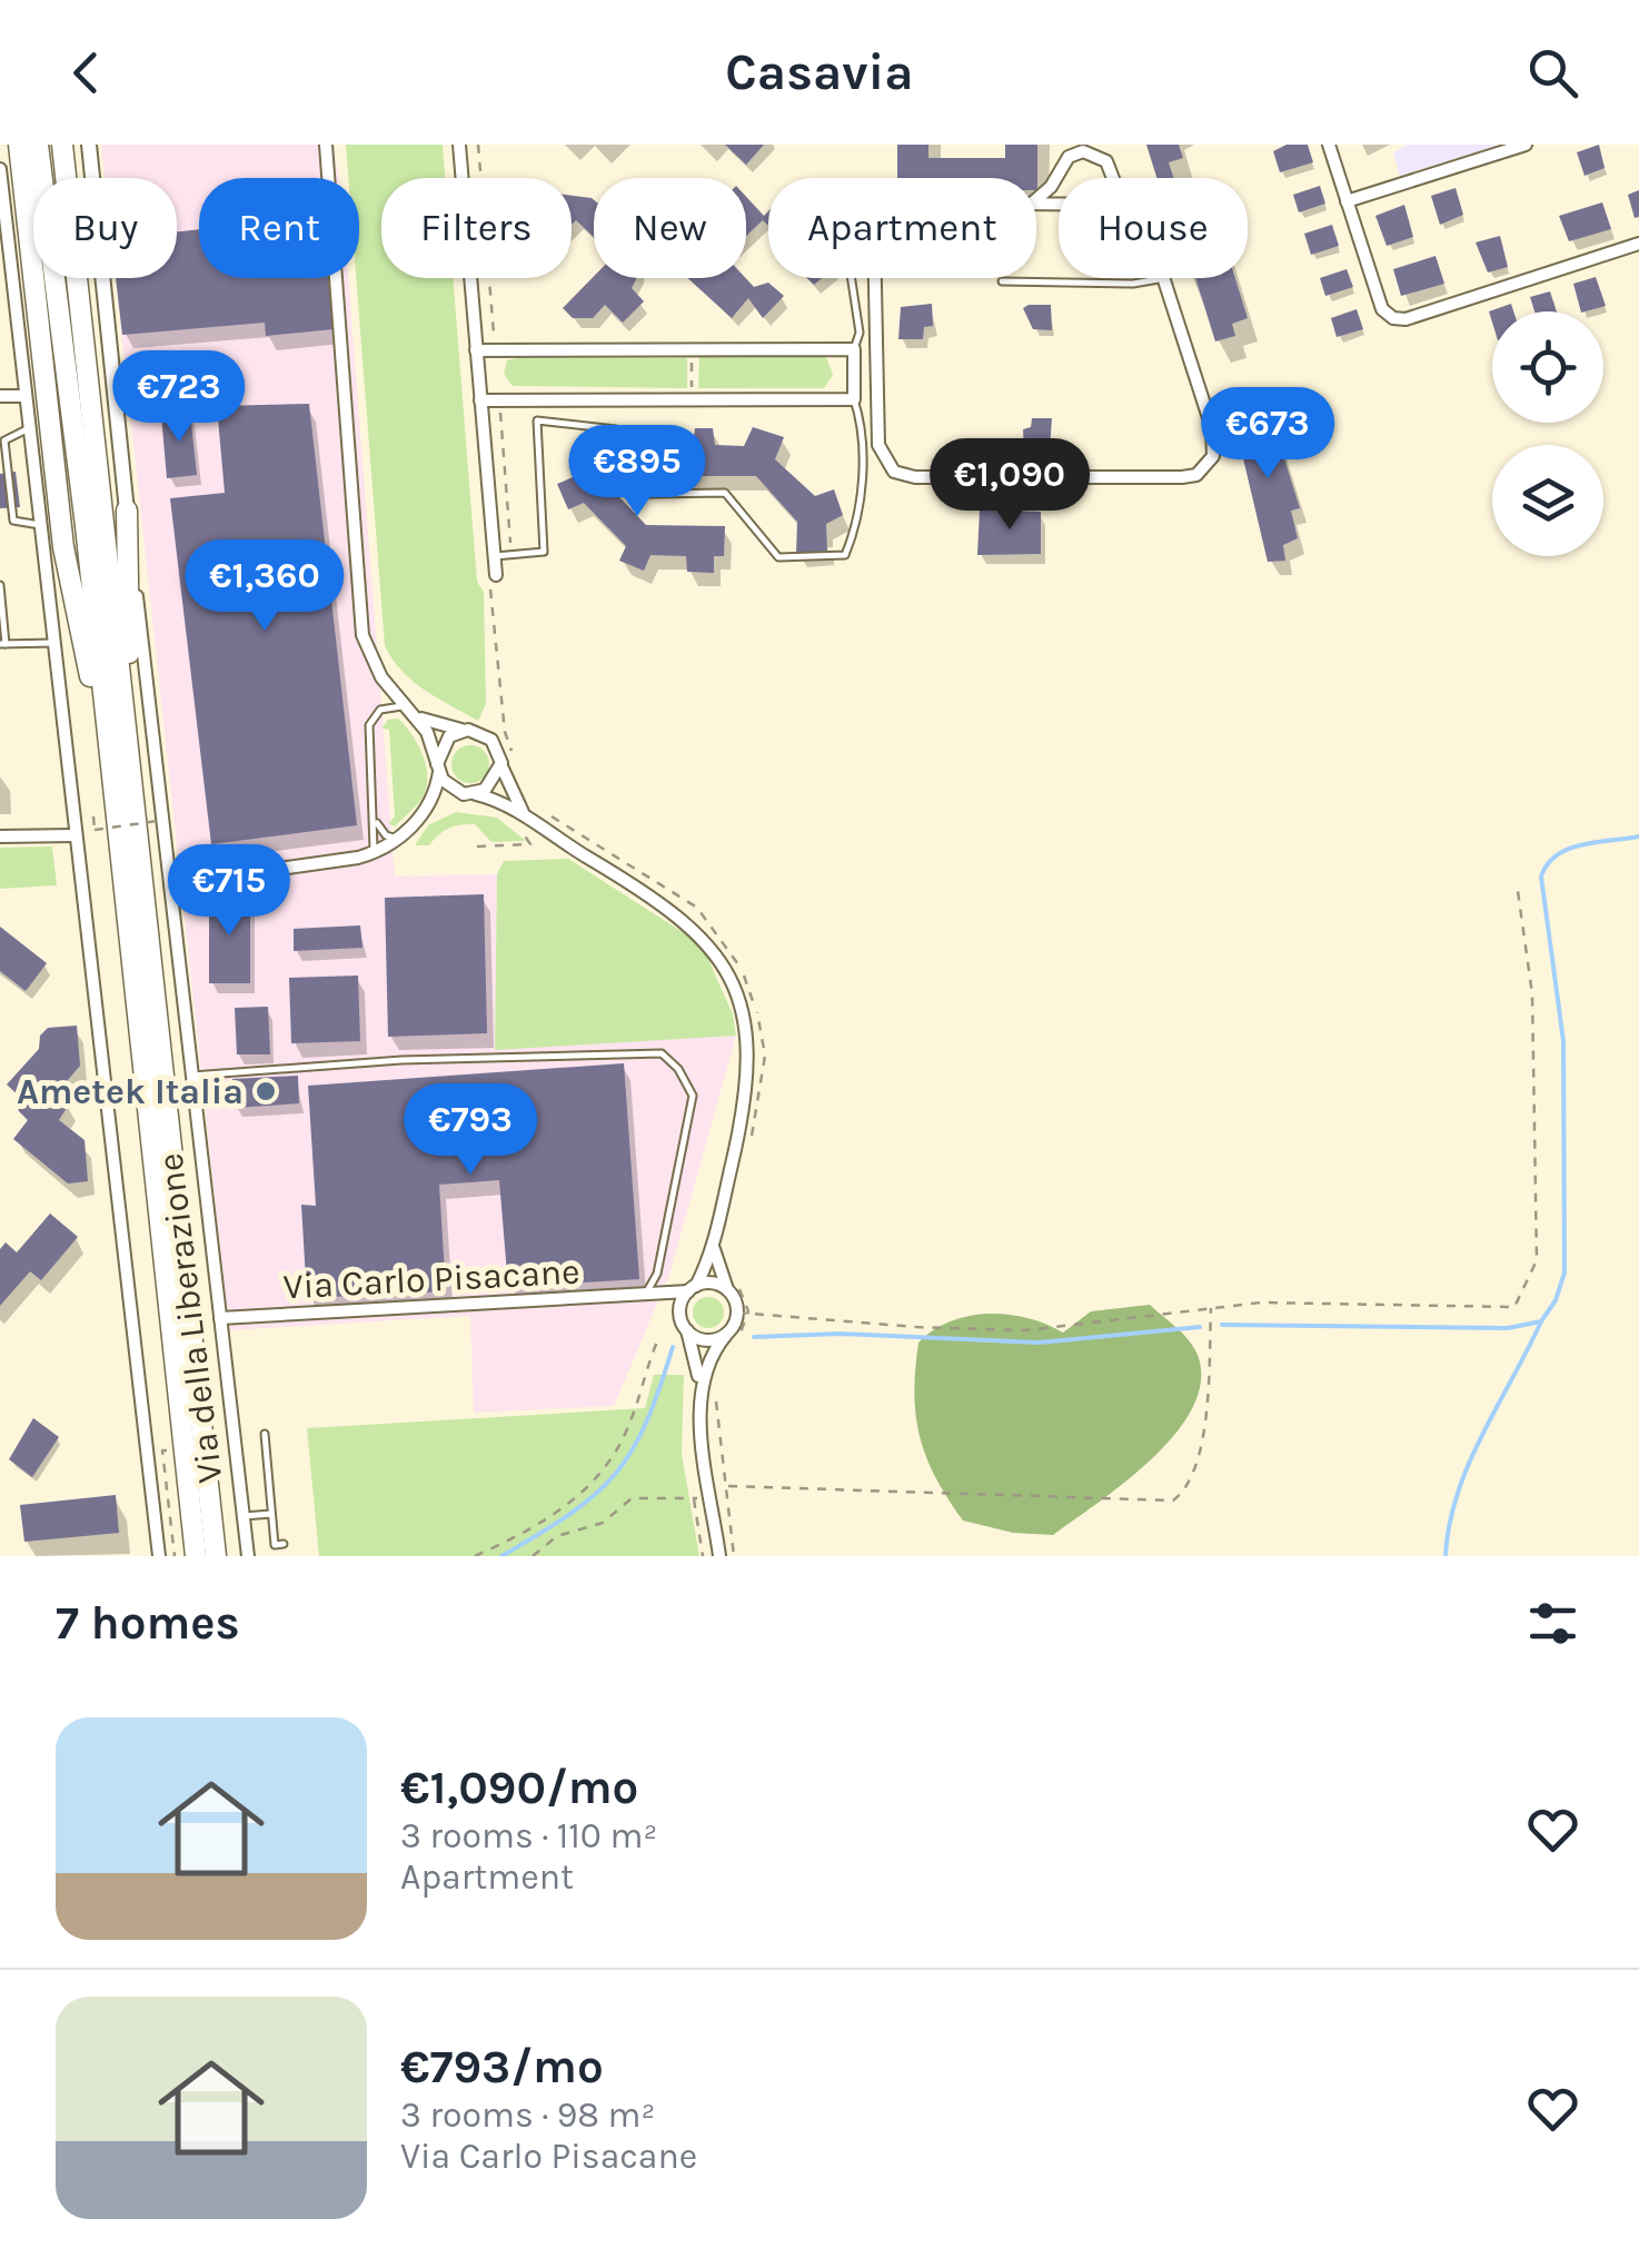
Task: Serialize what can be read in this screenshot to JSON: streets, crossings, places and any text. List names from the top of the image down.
{
  "streets": {
    "street": ["Via Carlo Pisacane", "Via della Liberazione"]
  },
  "crossings": [
    ["Via Carlo Pisacane", "Via della Liberazione"]
  ],
  "places": ["Ametek Italia"],
  "page": {
    "header": "Casavia",
    "chip": [
      "Buy",
      "Rent",
      "Filters",
      "New",
      "Apartment",
      "House"
    ],
    "price": [
      "€723",
      "€673",
      "€895",
      "€1,090",
      "€1,360",
      "€715",
      "€793"
    ],
    "heading": "7 homes",
    "list": [
      {
        "name": "€1,090/mo",
        "note": "3 rooms · 110 m² · Apartment"
      },
      {
        "name": "€793/mo",
        "note": "3 rooms · 98 m² · Via Carlo Pisacane"
      }
    ]
  }
}
